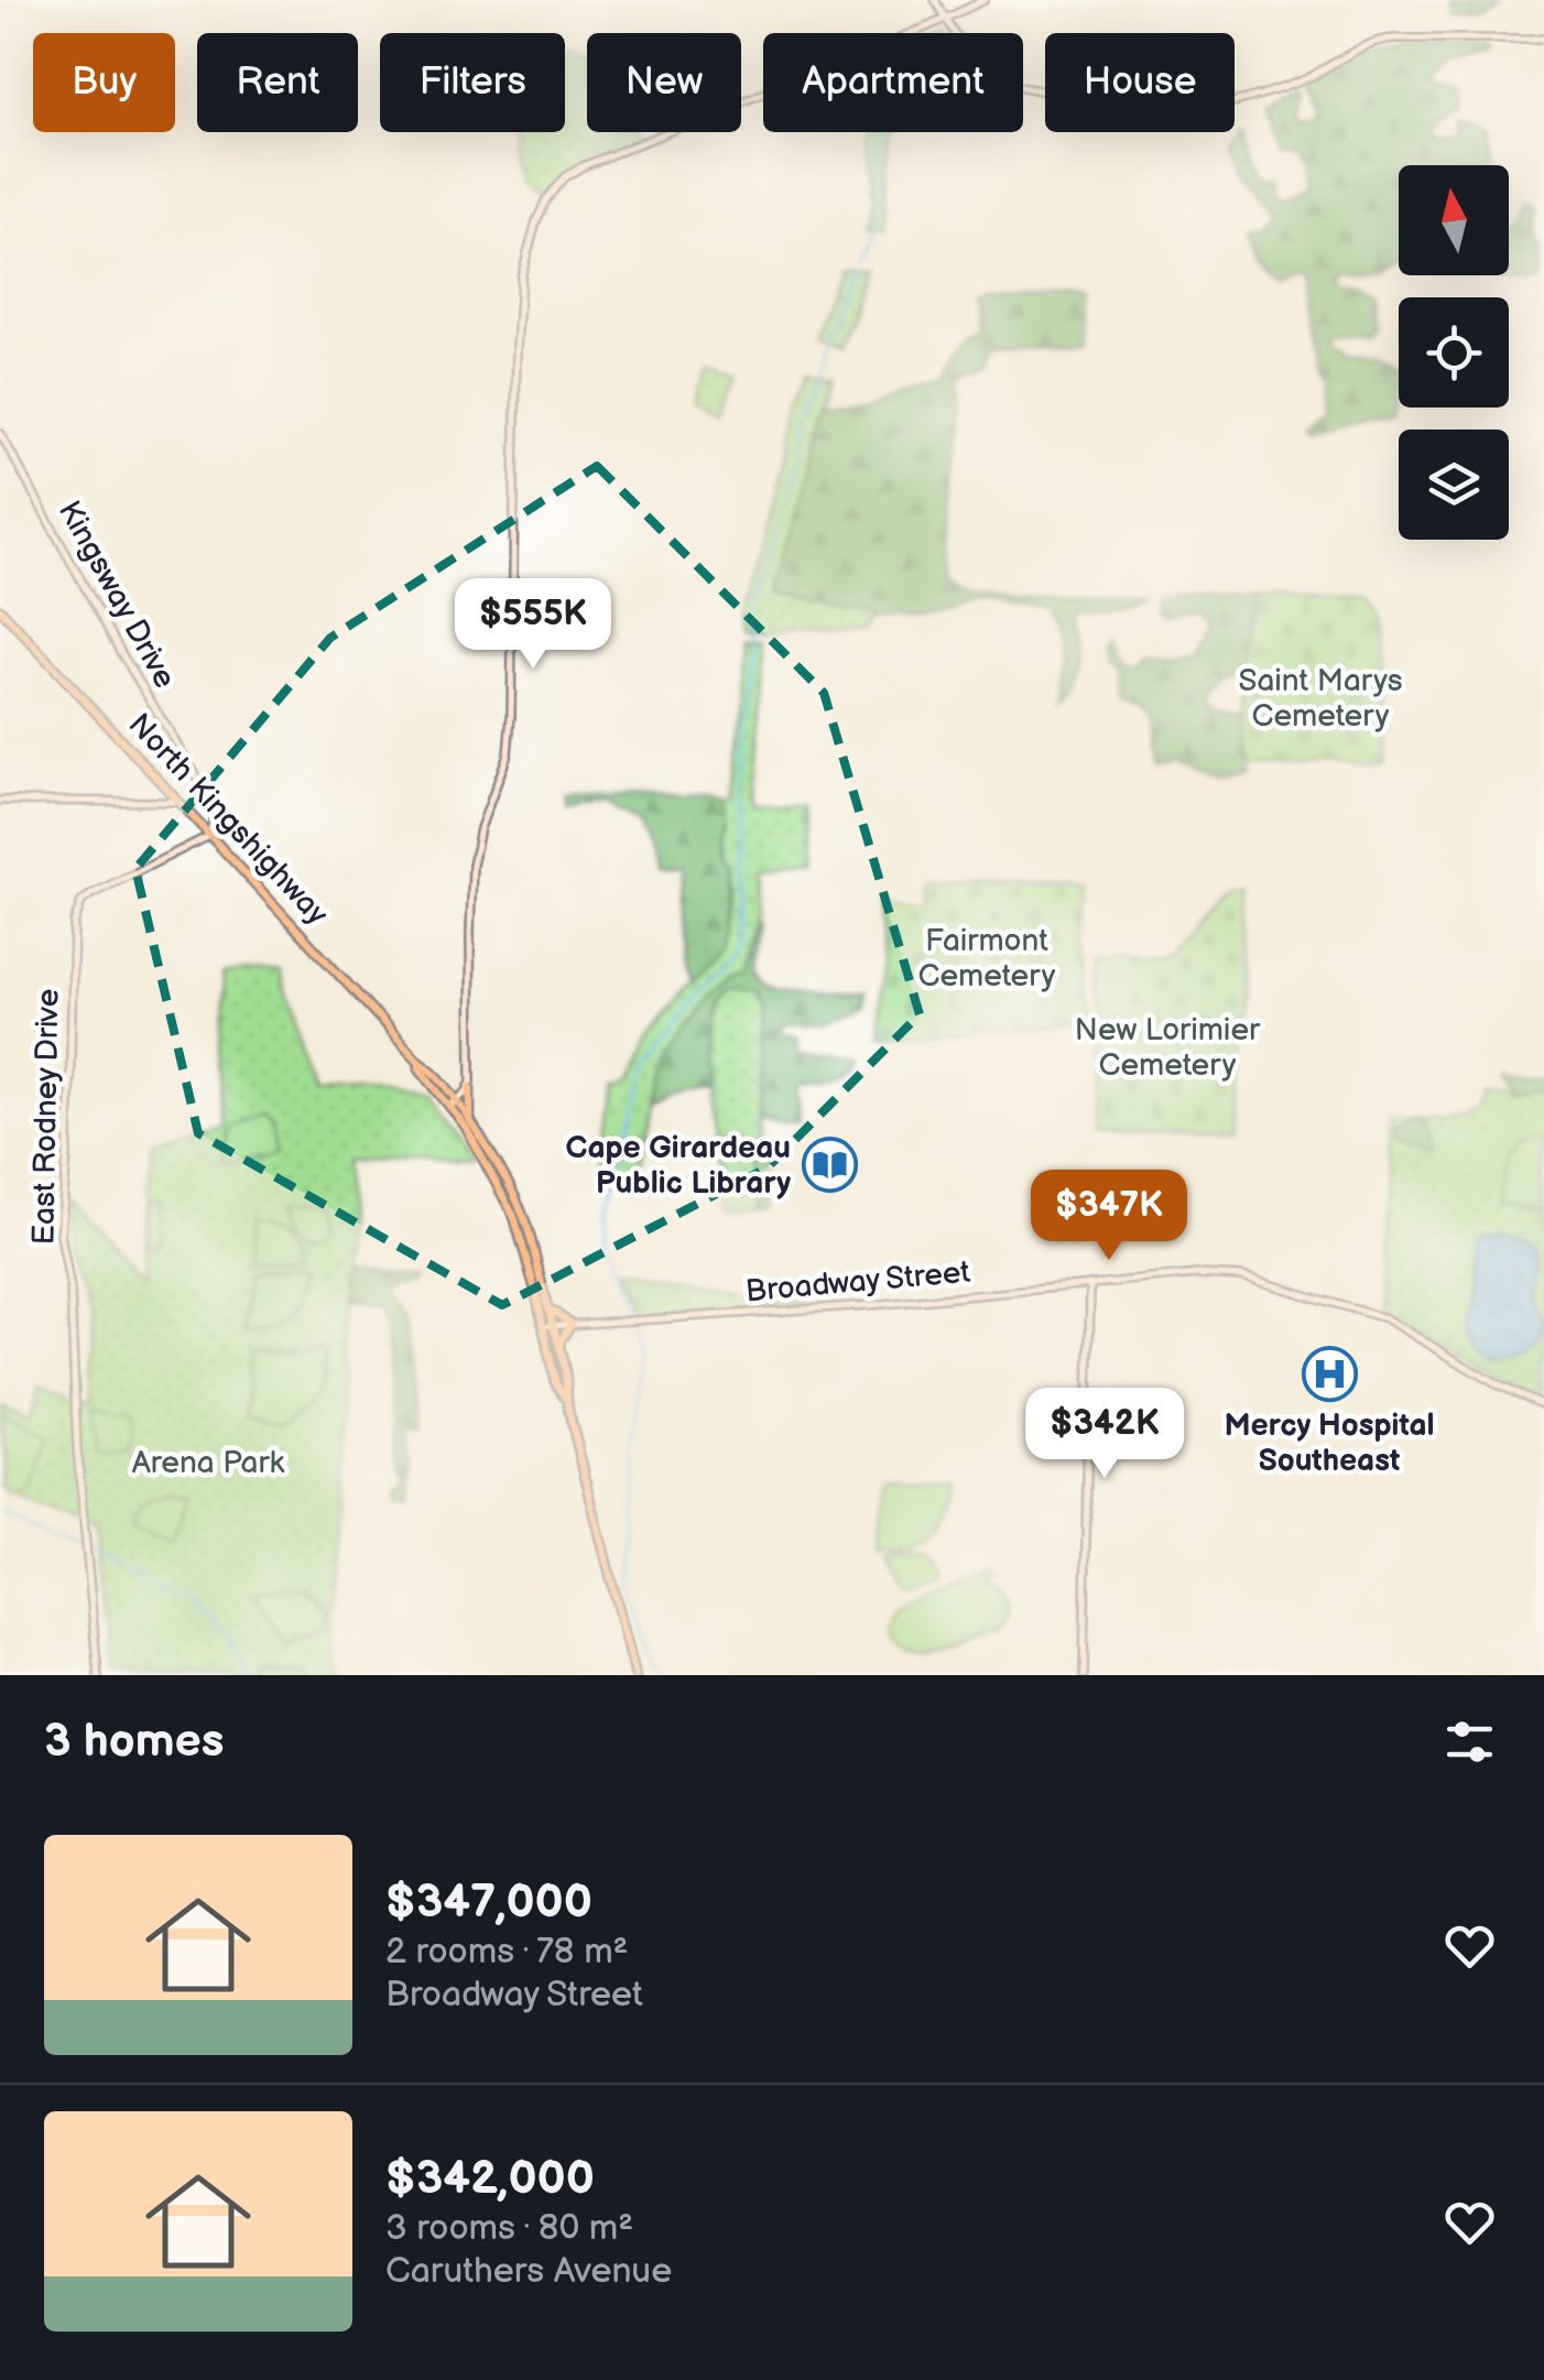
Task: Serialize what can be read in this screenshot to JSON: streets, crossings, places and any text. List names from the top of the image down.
{
  "streets": {
    "main road": ["North Kingshighway"],
    "street": ["Kingsway Drive", "East Rodney Drive", "Broadway Street"]
  },
  "crossings": [
    ["Kingsway Drive", "North Kingshighway"],
    ["Kingsway Drive", "East Rodney Drive"],
    ["North Kingshighway", "East Rodney Drive"],
    ["North Kingshighway", "Broadway Street"]
  ],
  "parks": [
    "Saint Marys Cemetery",
    "Fairmont Cemetery",
    "New Lorimier Cemetery",
    "Arena Park"
  ],
  "places": {
    "library": ["Cape Girardeau Public Library"],
    "hospital": ["Mercy Hospital Southeast"]
  },
  "north": "top",
  "page": {
    "chip": [
      "Buy",
      "Rent",
      "Filters",
      "New",
      "Apartment",
      "House"
    ],
    "price": ["$555K", "$347K", "$342K"],
    "heading": "3 homes",
    "list": [
      {
        "name": "$347,000",
        "note": "2 rooms · 78 m² · Broadway Street"
      },
      {
        "name": "$342,000",
        "note": "3 rooms · 80 m² · Caruthers Avenue"
      }
    ]
  }
}
